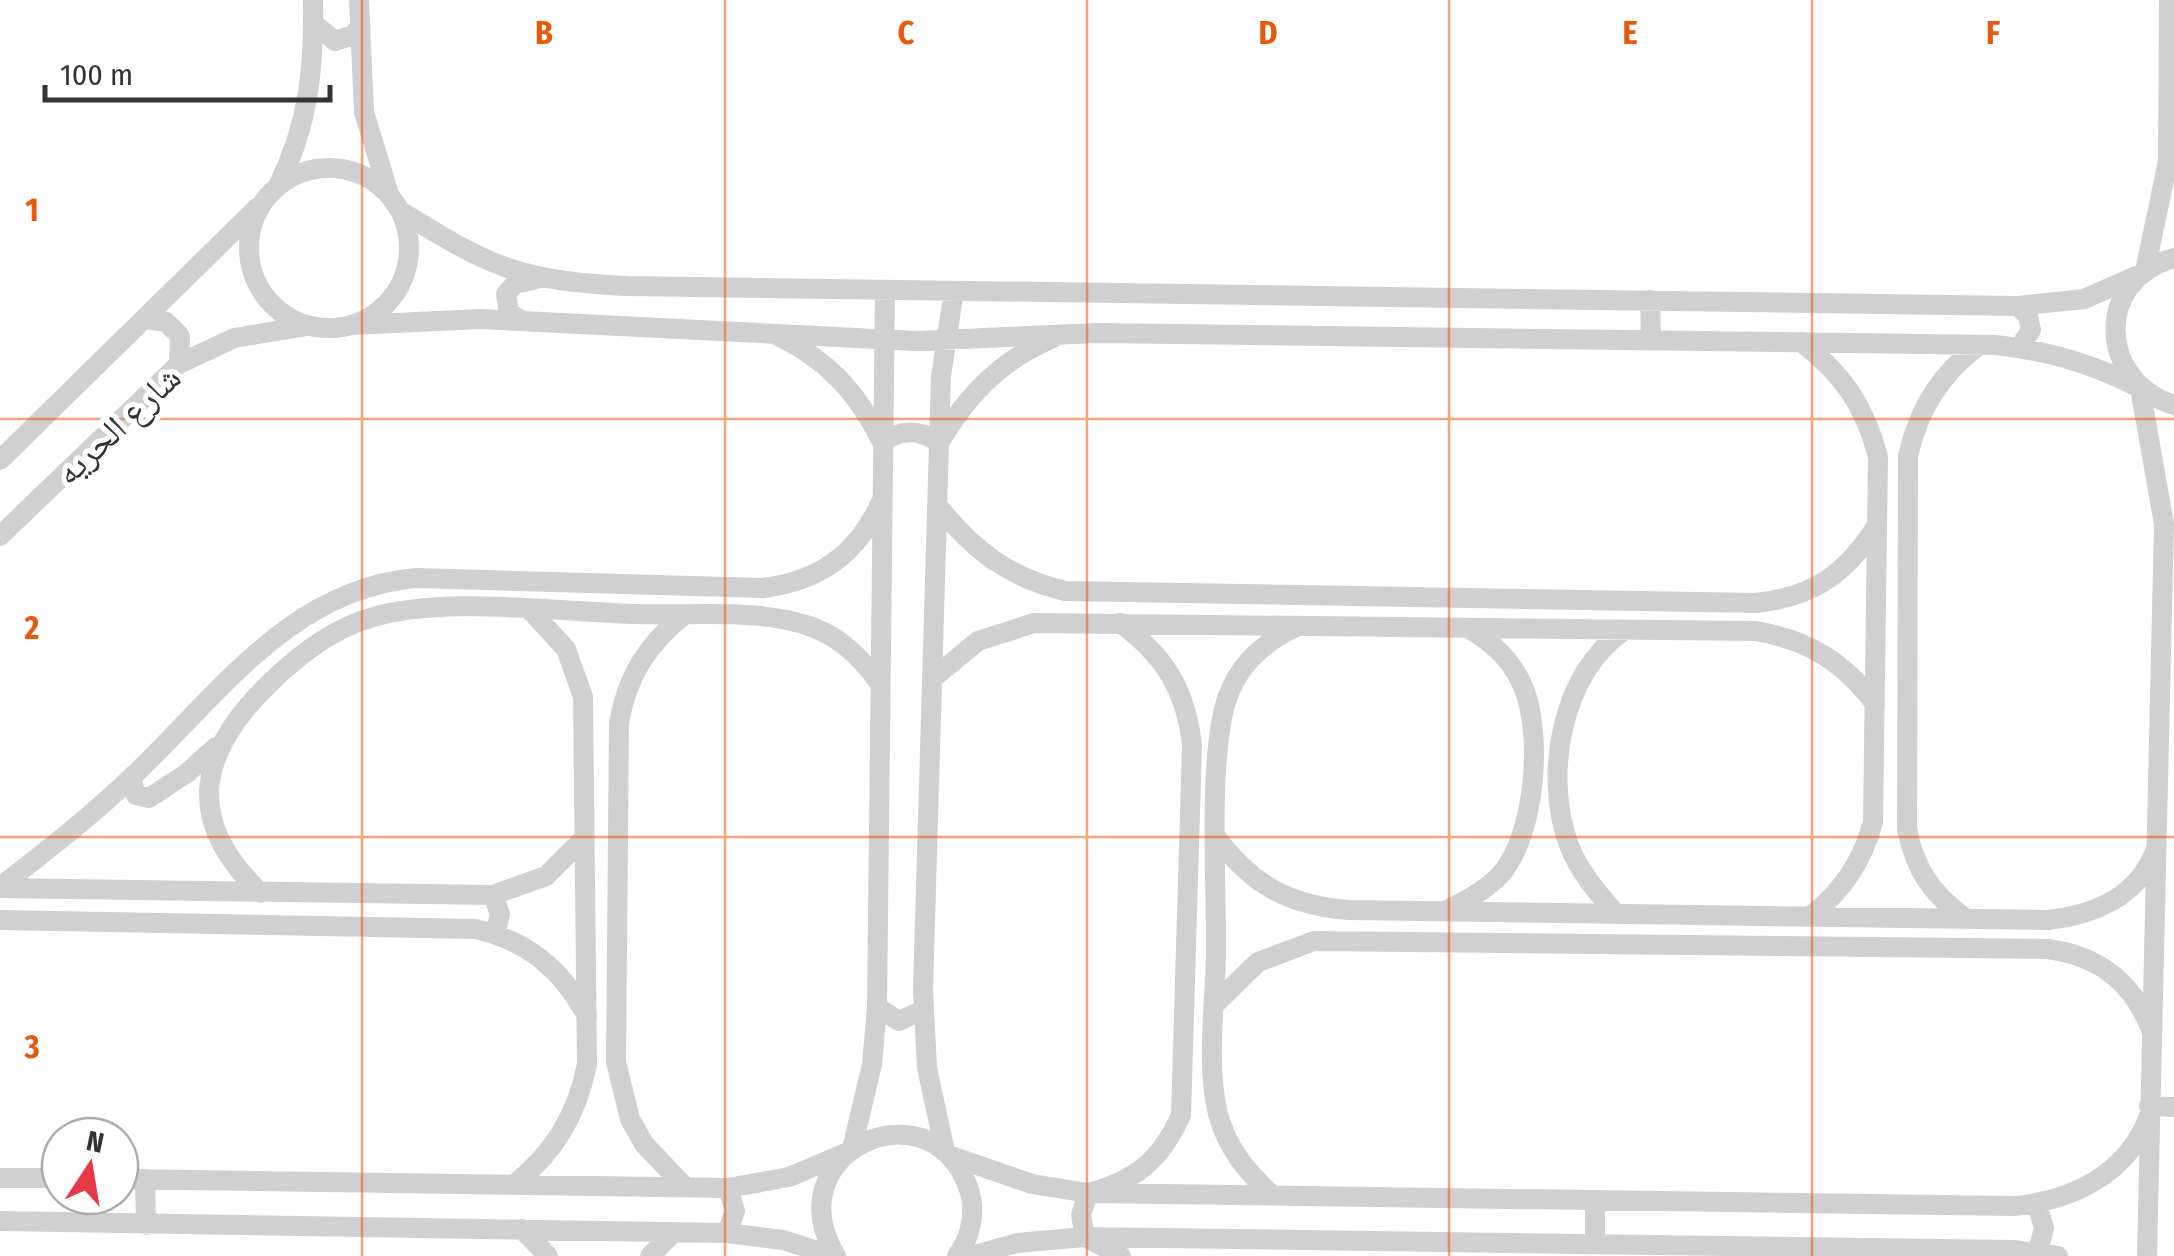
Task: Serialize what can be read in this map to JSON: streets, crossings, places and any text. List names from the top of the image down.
{
  "streets": {
    "street": ["شارع الحريه"]
  },
  "scale_bar": "100 m",
  "north": "top",
  "grid": {
    "columns": [
      "B",
      "C",
      "D",
      "E",
      "F"
    ],
    "rows": ["1", "2", "3"]
  }
}
